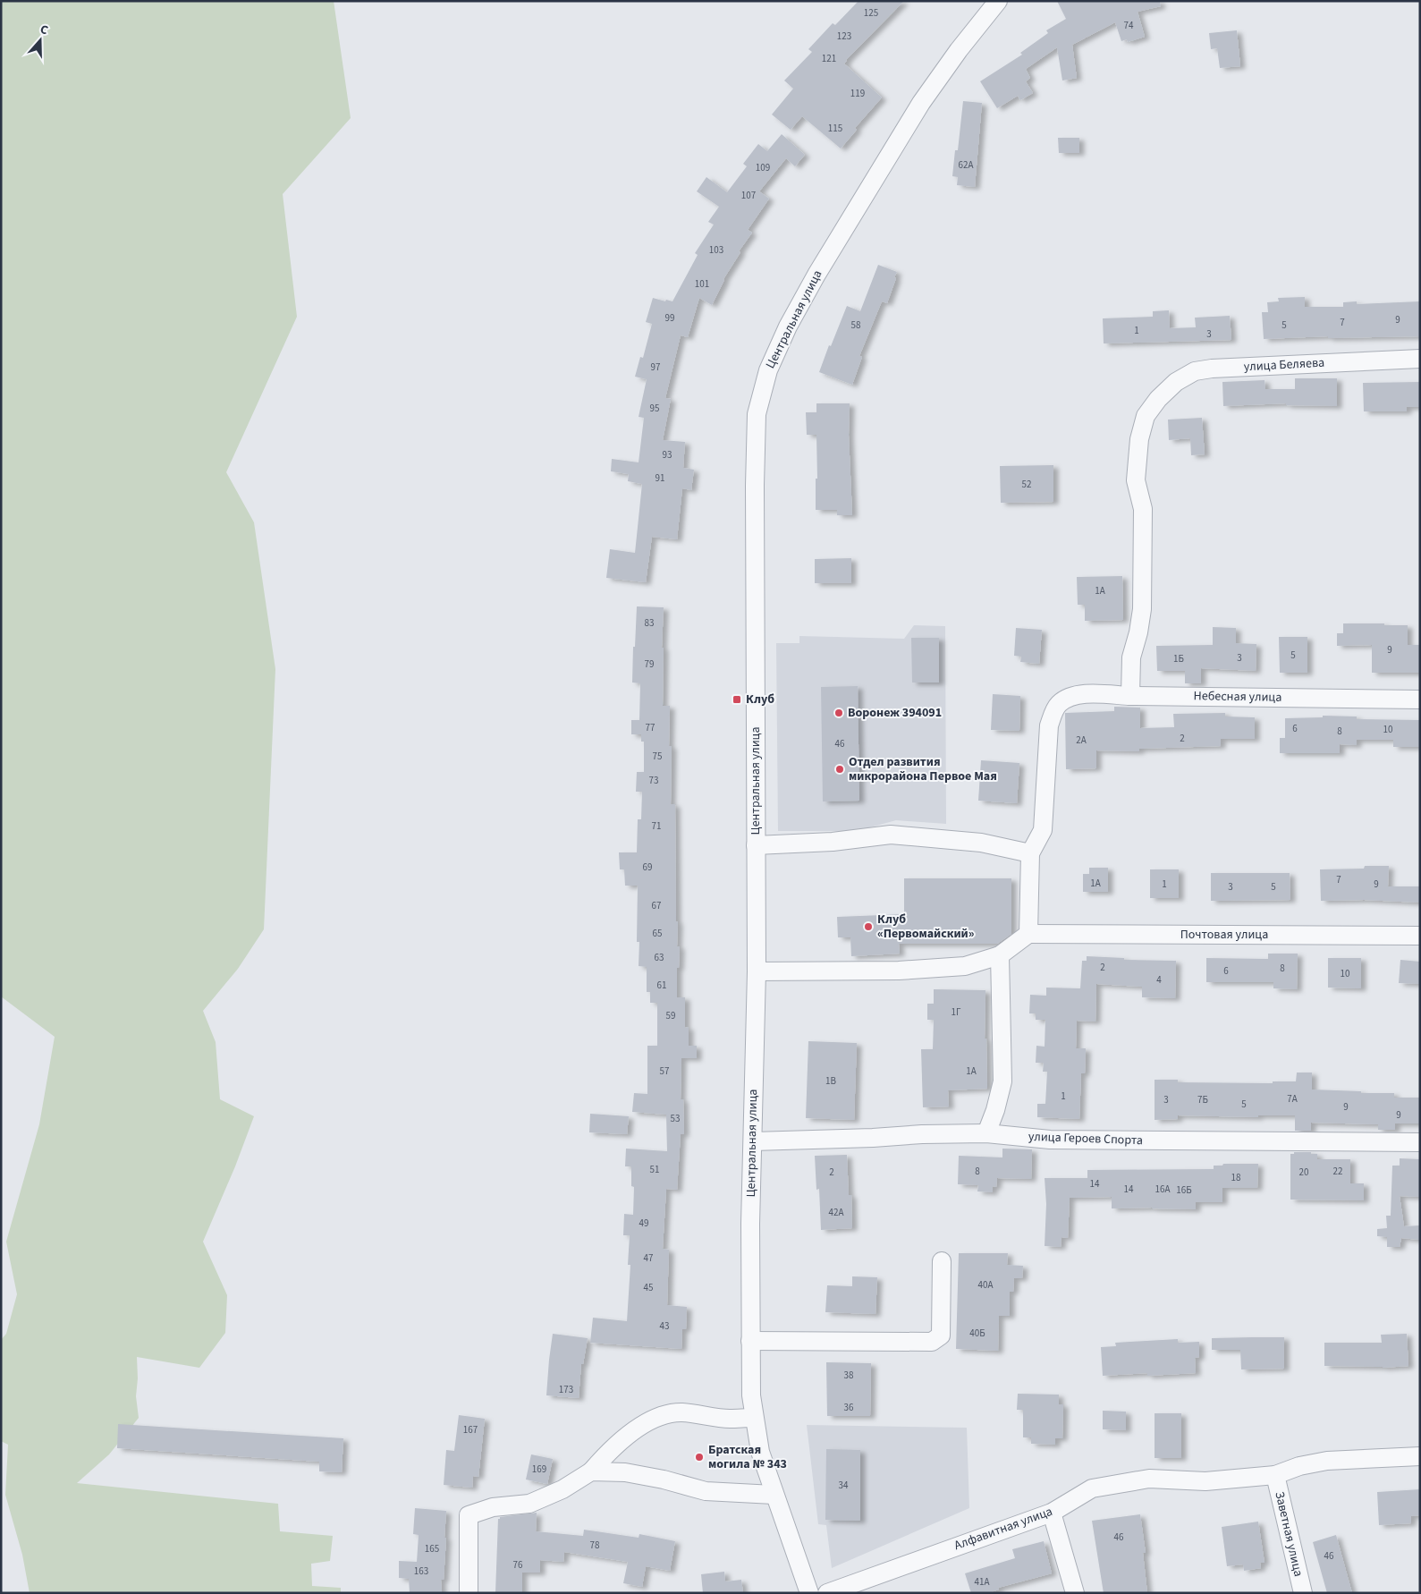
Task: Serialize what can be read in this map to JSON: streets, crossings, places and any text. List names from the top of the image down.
{
  "streets": {
    "street": [
      "Центральная улица",
      "улица Беляева",
      "Небесная улица",
      "Почтовая улица",
      "улица Героев Спорта",
      "Алфавитная улица",
      "Заветная улица"
    ]
  },
  "crossings": [
    ["Центральная улица", "улица Героев Спорта"],
    ["улица Беляева", "Небесная улица"],
    ["Алфавитная улица", "Заветная улица"]
  ],
  "places": {
    "transit": ["Клуб"],
    "other": [
      "Воронеж 394091",
      "Отдел развития микрорайона Первое Мая",
      "Клуб «Первомайский»",
      "Братская могила № 343"
    ]
  },
  "house_numbers": [
    "125",
    "74",
    "123",
    "121",
    "119",
    "115",
    "62А",
    "109",
    "107",
    "103",
    "101",
    "99",
    "9",
    "7",
    "58",
    "5",
    "1",
    "3",
    "97",
    "95",
    "93",
    "91",
    "52",
    "1А",
    "83",
    "9",
    "5",
    "3",
    "1Б",
    "79",
    "77",
    "6",
    "10",
    "8",
    "2",
    "2А",
    "46",
    "75",
    "73",
    "71",
    "69",
    "7",
    "1А",
    "1",
    "9",
    "3",
    "5",
    "67",
    "65",
    "63",
    "2",
    "8",
    "6",
    "10",
    "4",
    "61",
    "1Г",
    "59",
    "57",
    "1А",
    "1В",
    "1",
    "7А",
    "3",
    "7Б",
    "5",
    "9",
    "9",
    "53",
    "51",
    "8",
    "22",
    "2",
    "20",
    "18",
    "14",
    "14",
    "16А",
    "16Б",
    "42А",
    "49",
    "47",
    "40А",
    "45",
    "43",
    "40Б",
    "38",
    "173",
    "36",
    "167",
    "169",
    "34",
    "46",
    "78",
    "165",
    "46",
    "76",
    "163",
    "41А"
  ],
  "north": "top"
}
